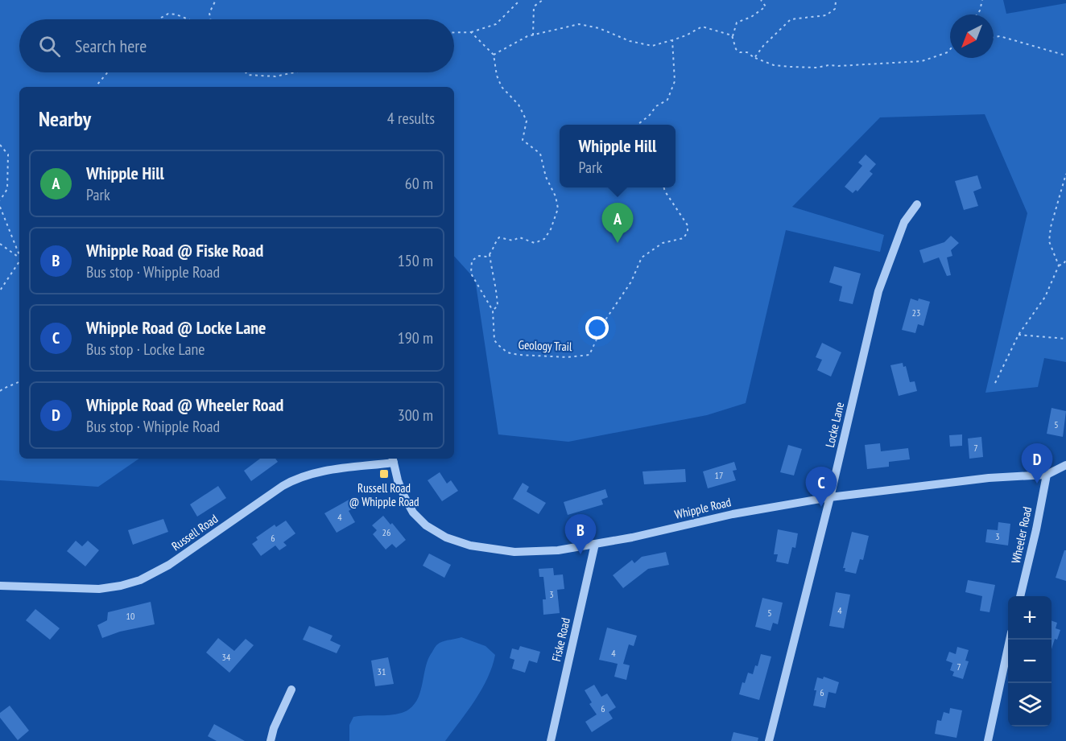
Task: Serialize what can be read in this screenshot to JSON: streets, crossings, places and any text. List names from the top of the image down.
{
  "streets": {
    "street": [
      "Locke Lane",
      "Whipple Road",
      "Russell Road",
      "Wheeler Road",
      "Fiske Road"
    ],
    "path": ["Geology Trail"]
  },
  "crossings": [
    ["Locke Lane", "Whipple Road"],
    ["Whipple Road", "Russell Road"],
    ["Whipple Road", "Wheeler Road"],
    ["Whipple Road", "Fiske Road"]
  ],
  "places": {
    "transit": ["Russell Road @ Whipple Road"]
  },
  "house_numbers": [
    "23",
    "5",
    "7",
    "17",
    "4",
    "26",
    "3",
    "6",
    "3",
    "4",
    "5",
    "10",
    "4",
    "34",
    "7",
    "31",
    "6",
    "6"
  ],
  "north": "bottom left",
  "page": {
    "search": "Search here",
    "heading": ["Nearby", "4 results"],
    "popup": ["Whipple Hill", "Park"],
    "list": [
      {
        "mark": "A",
        "name": "Whipple Hill",
        "note": "Park",
        "value": "60 m"
      },
      {
        "mark": "B",
        "name": "Whipple Road @ Fiske Road",
        "note": "Bus stop · Whipple Road",
        "value": "150 m"
      },
      {
        "mark": "C",
        "name": "Whipple Road @ Locke Lane",
        "note": "Bus stop · Locke Lane",
        "value": "190 m"
      },
      {
        "mark": "D",
        "name": "Whipple Road @ Wheeler Road",
        "note": "Bus stop · Whipple Road",
        "value": "300 m"
      }
    ],
    "pins": [
      "A",
      "D",
      "C",
      "B"
    ],
    "map_buttons": ["+", "−"]
  }
}
